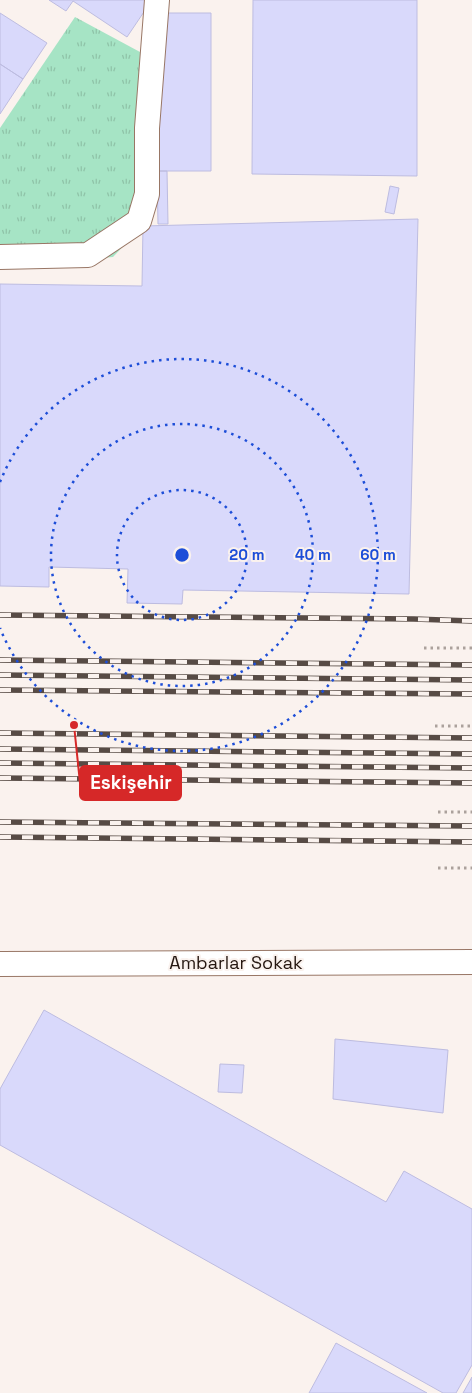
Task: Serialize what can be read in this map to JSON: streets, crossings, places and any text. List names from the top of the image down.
{
  "streets": {
    "street": ["Ambarlar Sokak"]
  },
  "places": ["Eskişehir"],
  "rings": ["20 m", "40 m", "60 m"]
}
